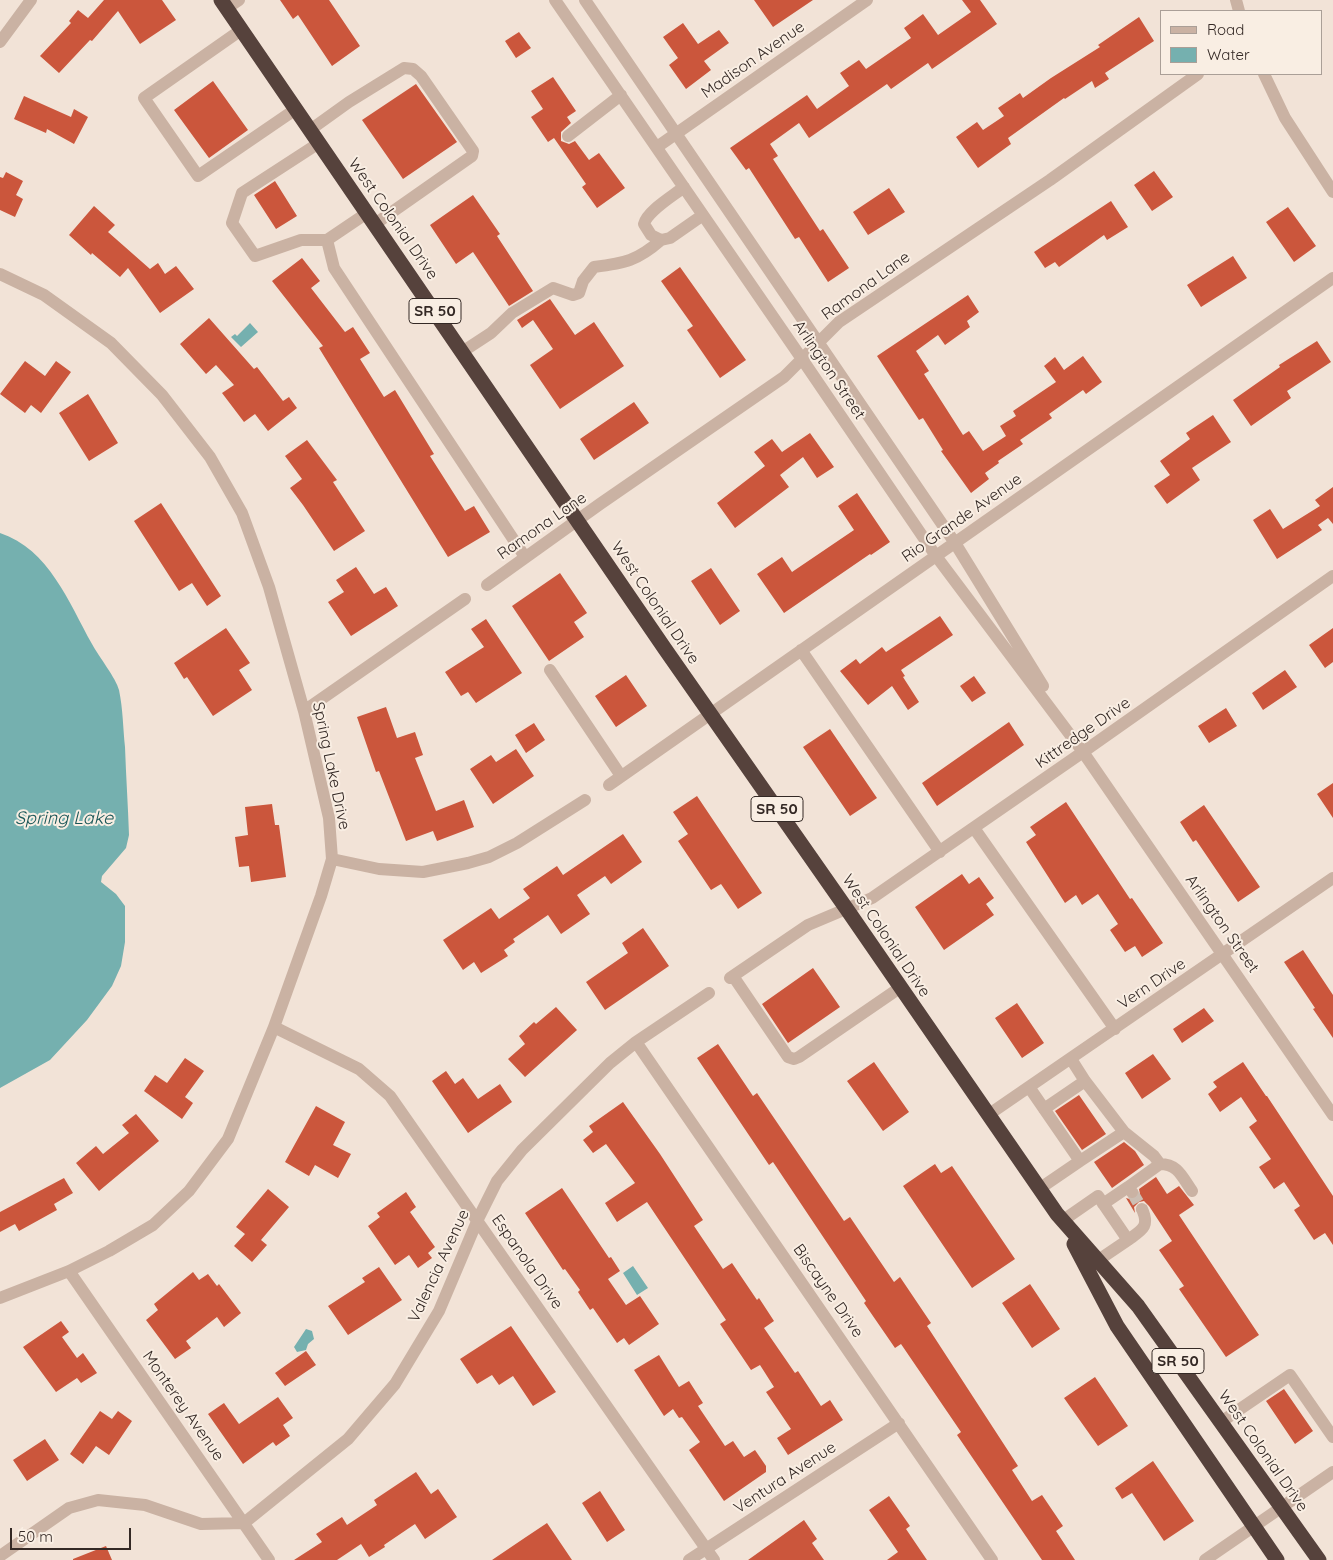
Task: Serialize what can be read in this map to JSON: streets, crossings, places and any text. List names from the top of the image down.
{
  "streets": {
    "highway": ["West Colonial Drive", "SR 50"],
    "street": [
      "Madison Avenue",
      "Ramona Lane",
      "Arlington Street",
      "Rio Grande Avenue",
      "Kittredge Drive",
      "Spring Lake Drive",
      "Vern Drive",
      "Espanola Drive",
      "Valencia Avenue",
      "Biscayne Drive",
      "Monterey Avenue",
      "Ventura Avenue"
    ]
  },
  "crossings": [
    ["Madison Avenue", "Arlington Street"],
    ["West Colonial Drive", "Ramona Lane"],
    ["West Colonial Drive", "Rio Grande Avenue"],
    ["West Colonial Drive", "Kittredge Drive"],
    ["West Colonial Drive", "Vern Drive"],
    ["Ramona Lane", "Arlington Street"],
    ["Arlington Street", "Rio Grande Avenue"],
    ["Arlington Street", "Kittredge Drive"],
    ["Arlington Street", "Vern Drive"],
    ["Spring Lake Drive", "Espanola Drive"],
    ["Spring Lake Drive", "Monterey Avenue"],
    ["Espanola Drive", "Valencia Avenue"],
    ["Espanola Drive", "Ventura Avenue"],
    ["Valencia Avenue", "Biscayne Drive"],
    ["Valencia Avenue", "Monterey Avenue"],
    ["Biscayne Drive", "Ventura Avenue"]
  ],
  "water": ["Spring Lake"],
  "legend": ["Road", "Water"],
  "scale_bar": "50 m"
}
